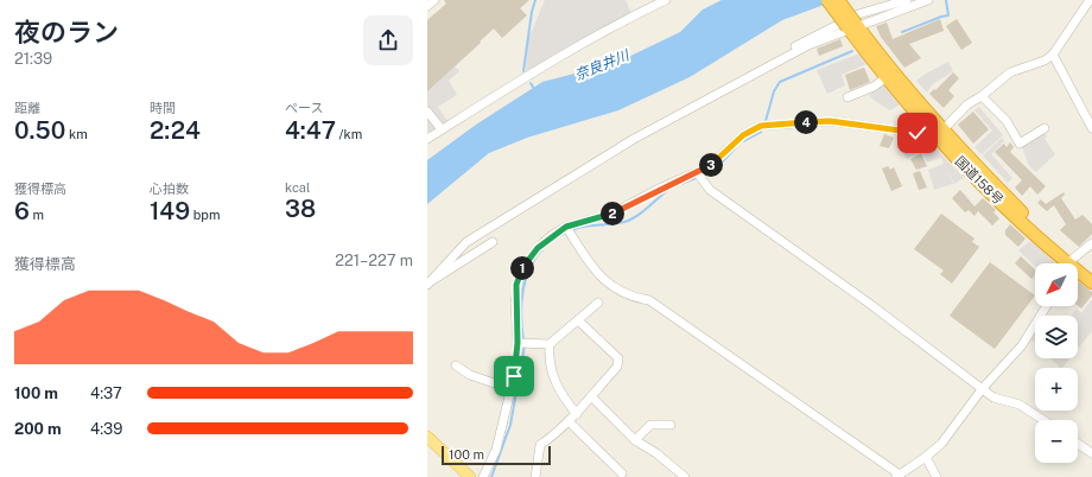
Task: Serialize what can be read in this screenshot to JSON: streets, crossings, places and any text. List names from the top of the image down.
{
  "streets": {
    "highway": ["国道158号"]
  },
  "water": ["奈良井川"],
  "scale_bar": "100 m",
  "north": "bottom left",
  "page": {
    "heading": ["夜のラン", "21:39"],
    "stats": [
      ["距離", "0.50 km"],
      ["時間", "2:24"],
      ["ペース", "4:47 /km"],
      ["獲得標高", "6 m"],
      ["心拍数", "149 bpm"],
      ["kcal", "38"]
    ],
    "pins": [
      "4",
      "3",
      "2",
      "1"
    ],
    "chart": ["獲得標高", "221–227 m"],
    "map_buttons": ["+", "−"],
    "list": [
      {
        "name": "100 m",
        "note": "4:37"
      },
      {
        "name": "200 m",
        "note": "4:39"
      }
    ],
    "scale": "100 m"
  }
}
